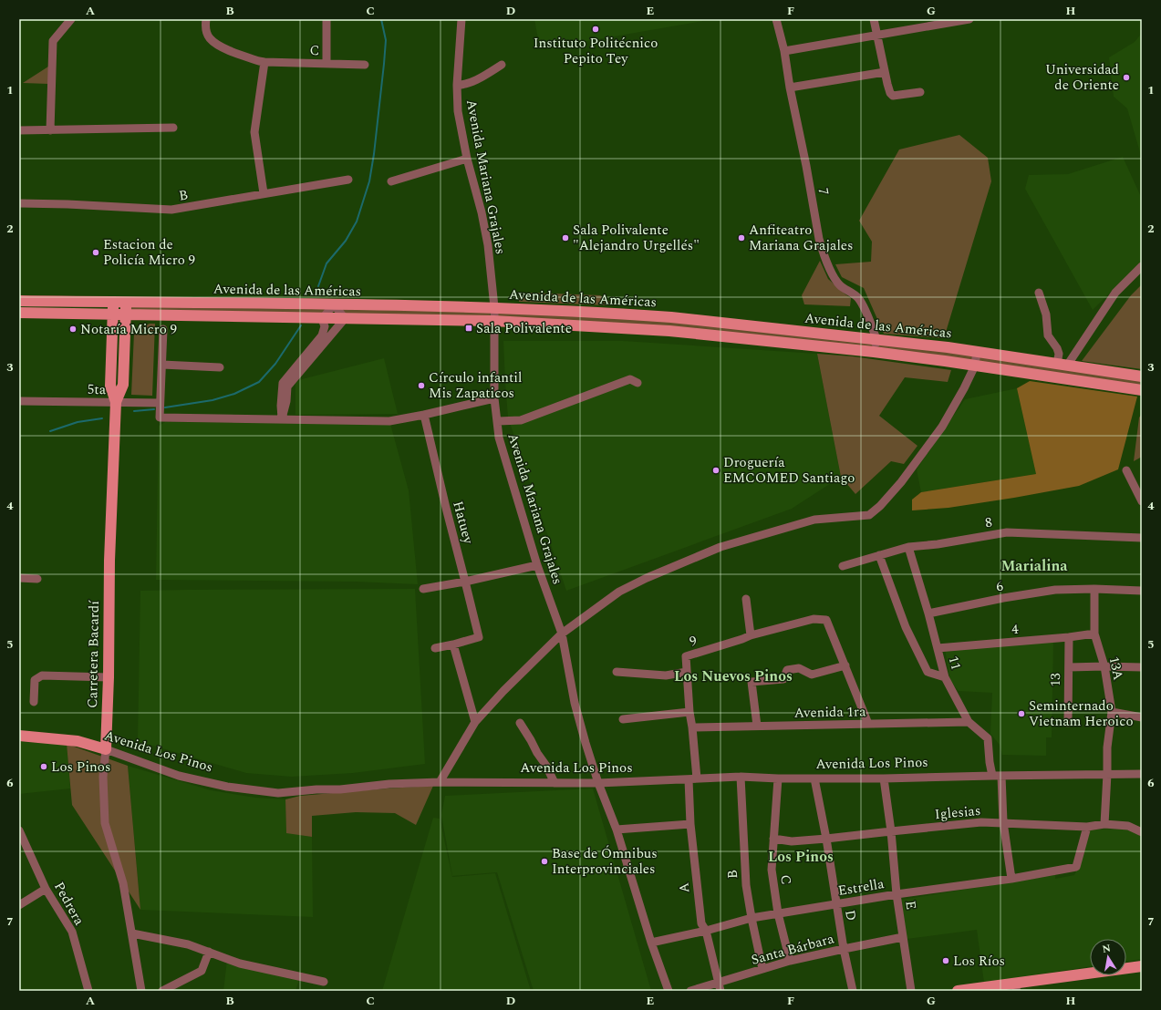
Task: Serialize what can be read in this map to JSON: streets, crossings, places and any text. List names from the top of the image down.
{
  "streets": {
    "main road": ["Avenida de las Américas", "Carretera Bacardí", "Avenida Los Pinos"],
    "street": [
      "C",
      "Avenida Mariana Grajales",
      "7",
      "B",
      "5ta",
      "Hatuey",
      "8",
      "6",
      "4",
      "9",
      "11",
      "13A",
      "13",
      "Avenida 1ra",
      "Iglesias",
      "Estrella",
      "A",
      "Pedrera",
      "E",
      "D",
      "Santa Bárbara"
    ]
  },
  "crossings": [
    ["C", "Avenida Los Pinos"],
    ["C", "Iglesias"],
    ["C", "Estrella"],
    ["C", "Santa Bárbara"],
    ["Avenida Mariana Grajales", "Avenida de las Américas"],
    ["Avenida Mariana Grajales", "Avenida Los Pinos"],
    ["Avenida Mariana Grajales", "Estrella"],
    ["7", "Avenida de las Américas"],
    ["B", "Avenida Los Pinos"],
    ["B", "Estrella"],
    ["B", "Santa Bárbara"],
    ["Avenida de las Américas", "Carretera Bacardí"],
    ["5ta", "Carretera Bacardí"],
    ["8", "11"],
    ["6", "11"],
    ["6", "13A"],
    ["4", "11"],
    ["4", "13A"],
    ["4", "13"],
    ["9", "Avenida 1ra"],
    ["9", "Avenida Los Pinos"],
    ["9", "A"],
    ["Carretera Bacardí", "Avenida Los Pinos"],
    ["11", "Avenida 1ra"],
    ["11", "Avenida Los Pinos"],
    ["13A", "Avenida Los Pinos"],
    ["Avenida Los Pinos", "A"],
    ["Avenida Los Pinos", "E"],
    ["Avenida Los Pinos", "D"],
    ["Iglesias", "Estrella"],
    ["Iglesias", "E"],
    ["Iglesias", "D"],
    ["Estrella", "A"],
    ["Estrella", "E"],
    ["Estrella", "D"],
    ["A", "Santa Bárbara"],
    ["E", "Santa Bárbara"],
    ["D", "Santa Bárbara"]
  ],
  "districts": ["Marialina", "Los Nuevos Pinos", "Los Pinos"],
  "places": {
    "other": [
      "Instituto Politécnico Pepito Tey",
      "Universidad de Oriente",
      "Sala Polivalente \"Alejandro Urgellés\"",
      "Anfiteatro Mariana Grajales",
      "Estacion de Policía Micro 9",
      "Notaría Micro 9",
      "Círculo infantil Mis Zapaticos",
      "Droguería EMCOMED Santiago",
      "Seminternado Vietnam Heroico",
      "Los Pinos",
      "Base de Ómnibus Interprovinciales",
      "Los Ríos"
    ],
    "transit": ["Sala Polivalente"]
  },
  "north": "top",
  "grid": {
    "columns": [
      "A",
      "B",
      "C",
      "D",
      "E",
      "F",
      "G",
      "H"
    ],
    "rows": [
      "1",
      "2",
      "3",
      "4",
      "5",
      "6",
      "7"
    ]
  }
}
